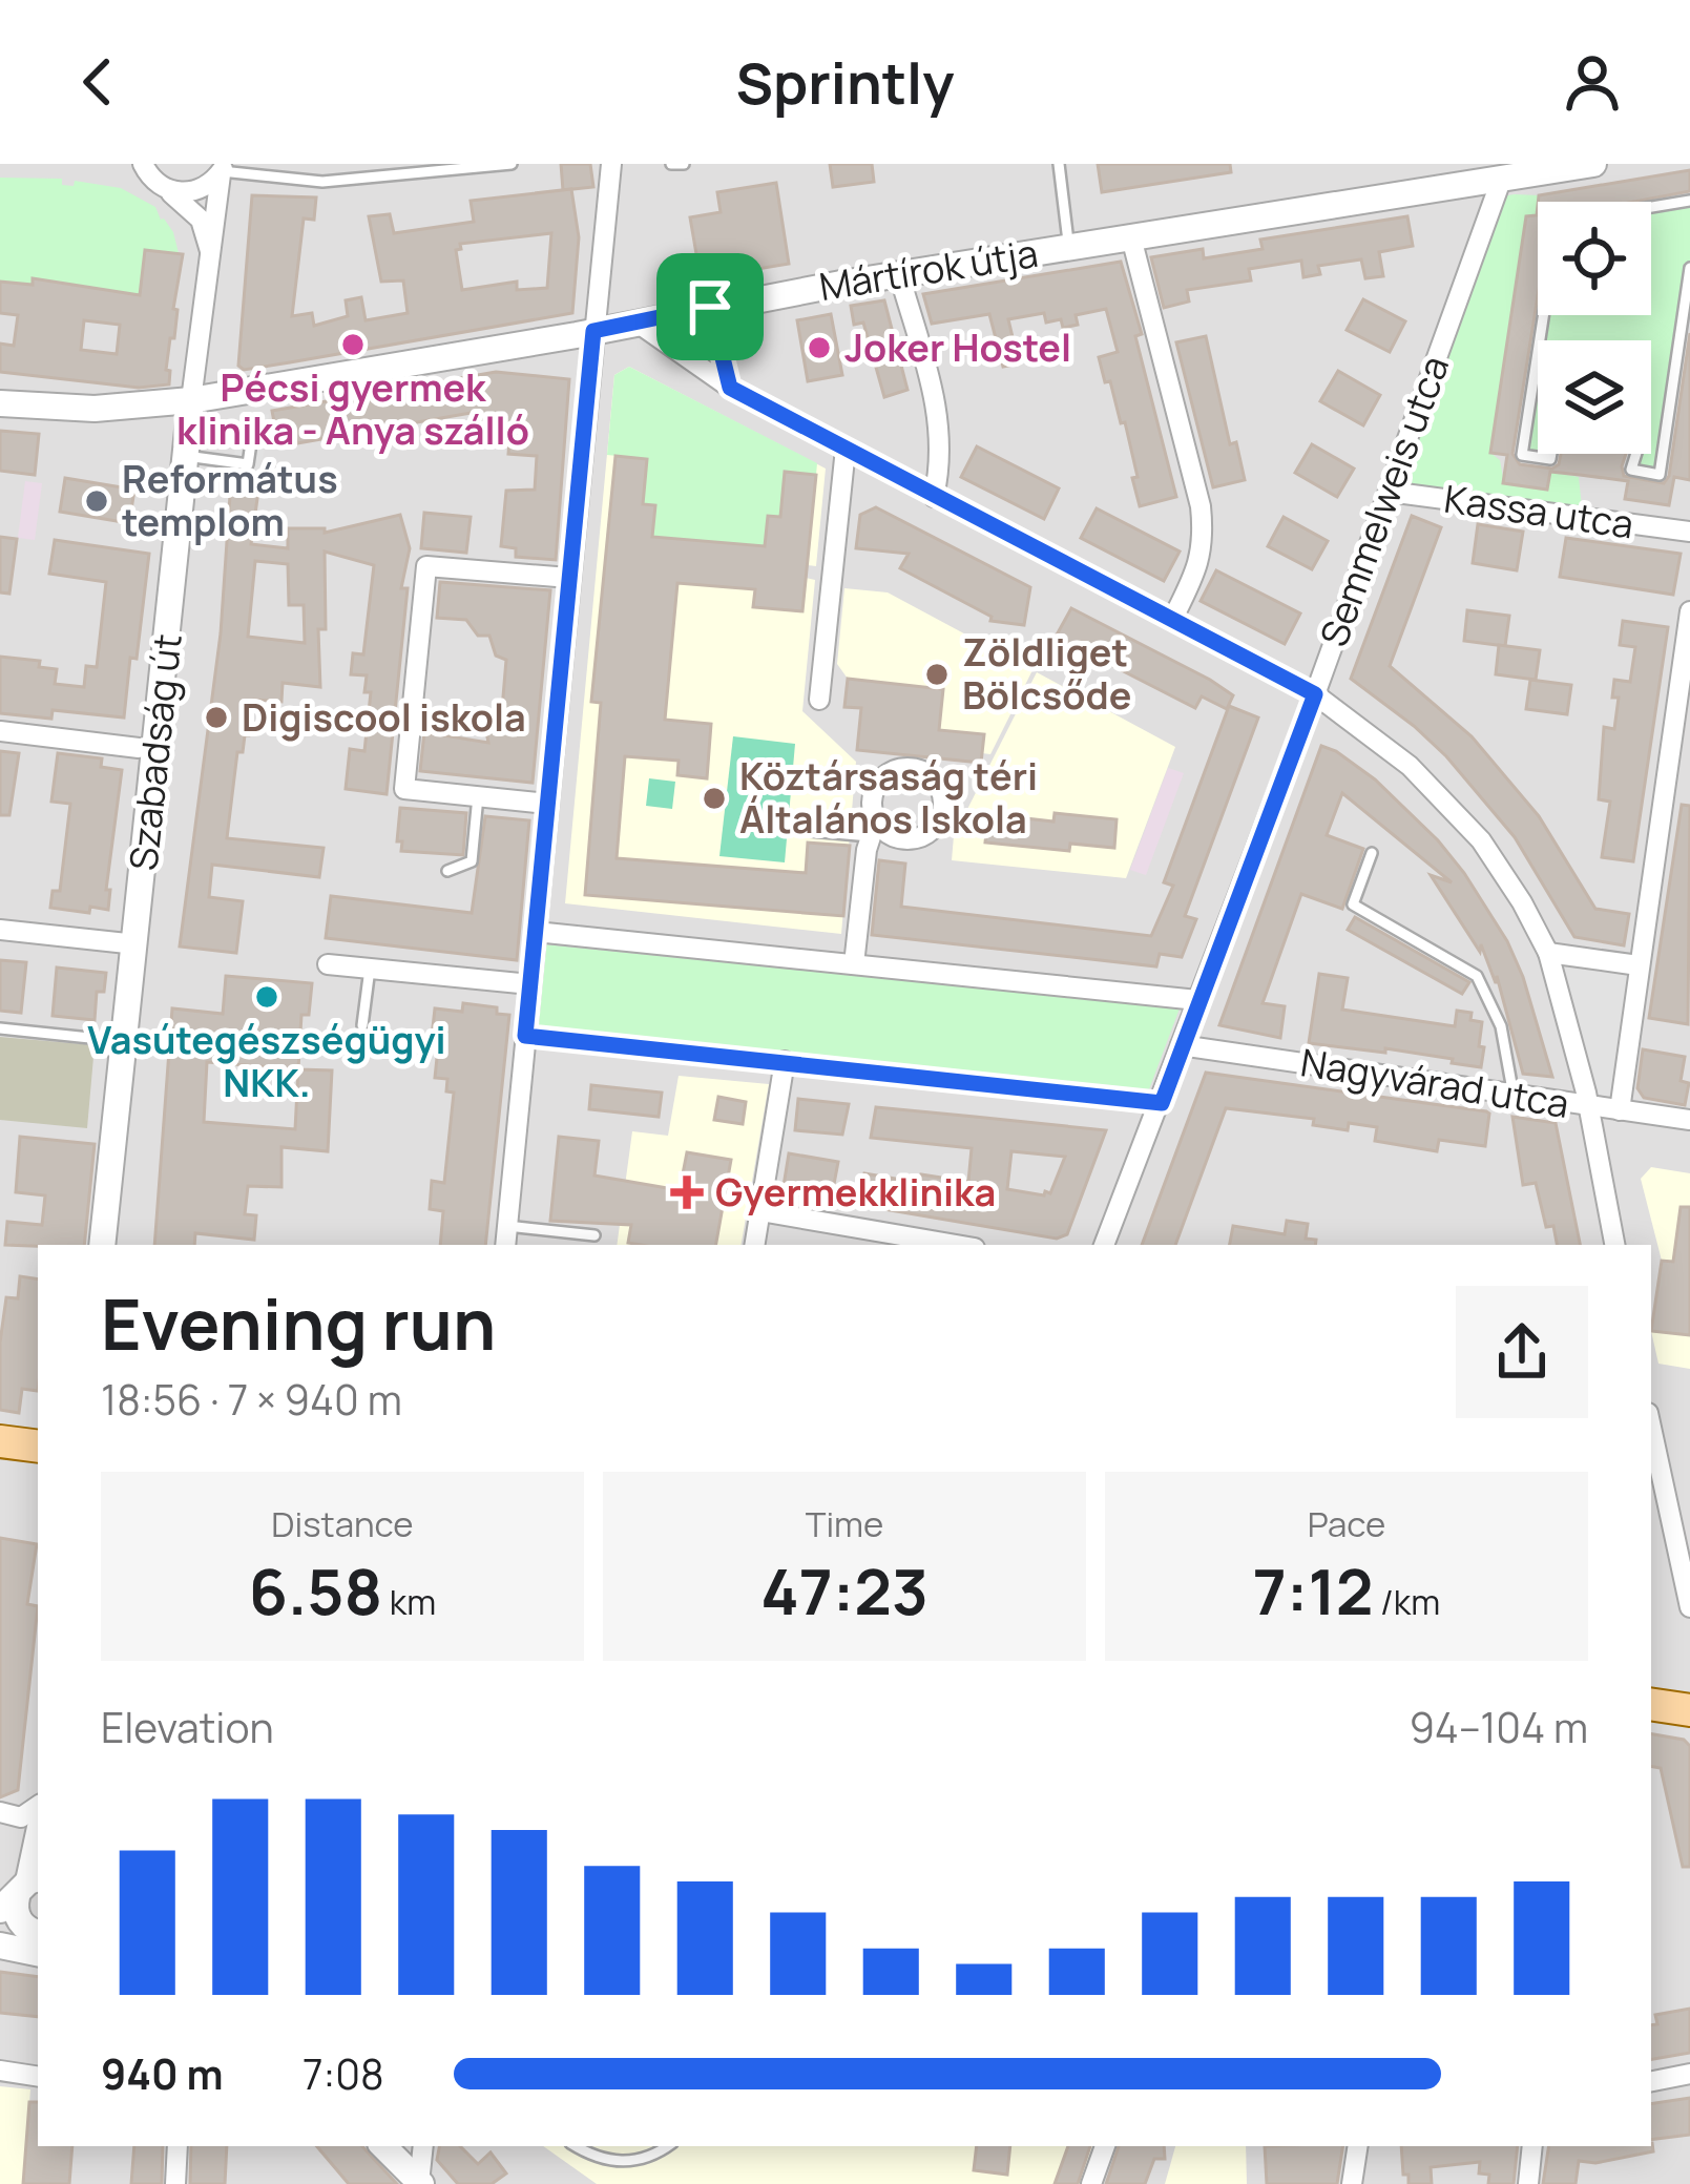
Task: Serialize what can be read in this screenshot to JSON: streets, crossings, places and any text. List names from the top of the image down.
{
  "streets": {
    "street": [
      "Mártírok útja",
      "Semmelweis utca",
      "Kassa utca",
      "Szabadság út",
      "Nagyvárad utca"
    ]
  },
  "crossings": [
    ["Mártírok útja", "Semmelweis utca"],
    ["Mártírok útja", "Szabadság út"],
    ["Semmelweis utca", "Kassa utca"],
    ["Semmelweis utca", "Nagyvárad utca"]
  ],
  "places": {
    "other": [
      "Pécsi gyermek klinika - Anya szálló",
      "Joker Hostel",
      "Református templom",
      "Zöldliget Bölcsőde",
      "Digiscool iskola",
      "Köztársaság téri Általános Iskola",
      "Vasútegészségügyi NKK."
    ],
    "health": ["Gyermekklinika"]
  },
  "page": {
    "header": "Sprintly",
    "heading": ["Evening run", "18:56 · 7 × 940 m"],
    "stats": [
      ["Distance", "6.58 km"],
      ["Time", "47:23"],
      ["Pace", "7:12 /km"]
    ],
    "chart": ["Elevation", "94–104 m"],
    "list": [
      {
        "name": "940 m",
        "note": "7:08"
      }
    ]
  }
}
